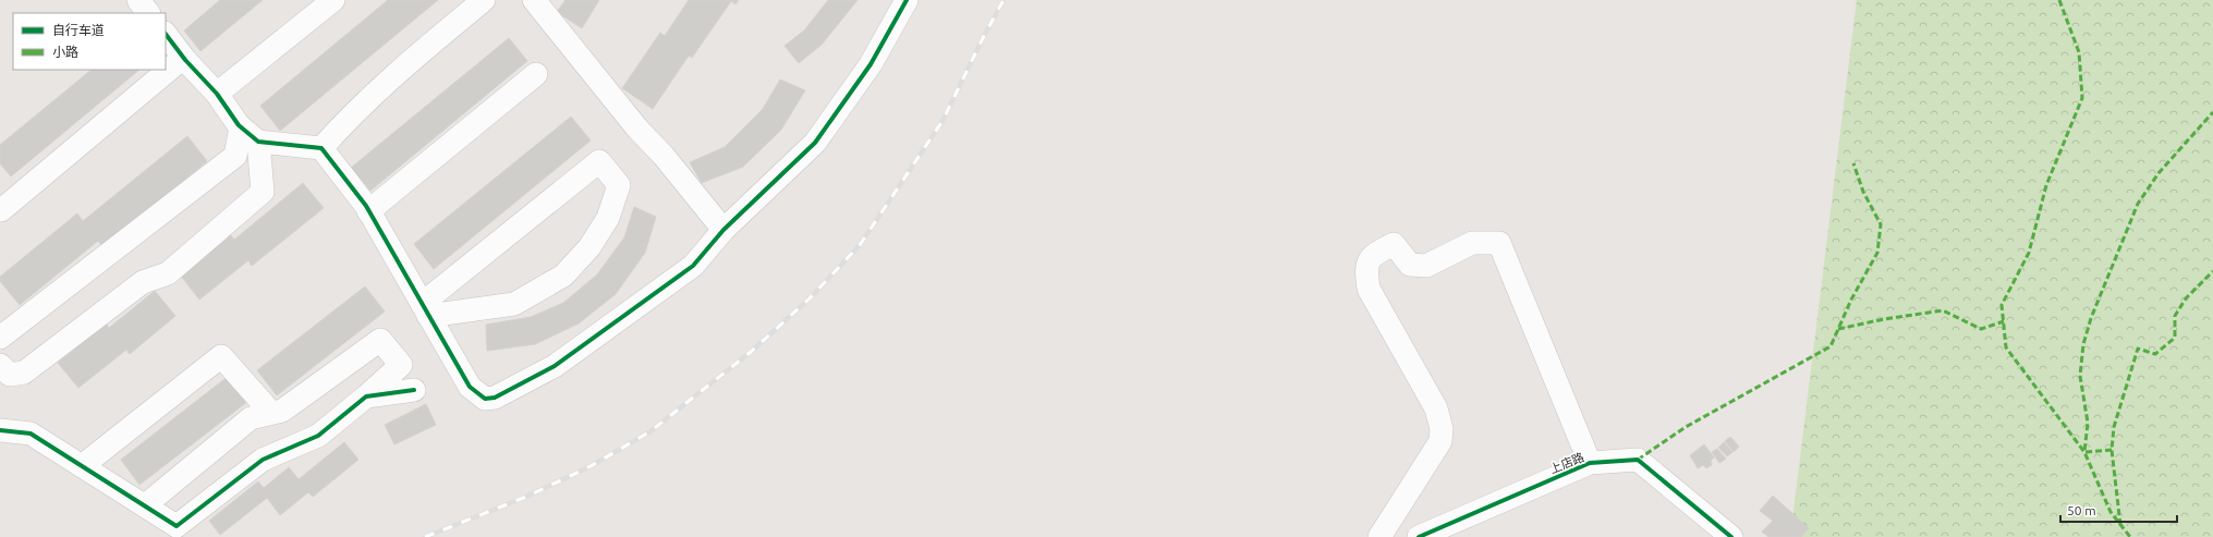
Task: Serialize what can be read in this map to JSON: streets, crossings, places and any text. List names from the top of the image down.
{
  "streets": {
    "street": ["上店路"]
  },
  "legend": ["自行车道", "小路"],
  "scale_bar": "50 m"
}
